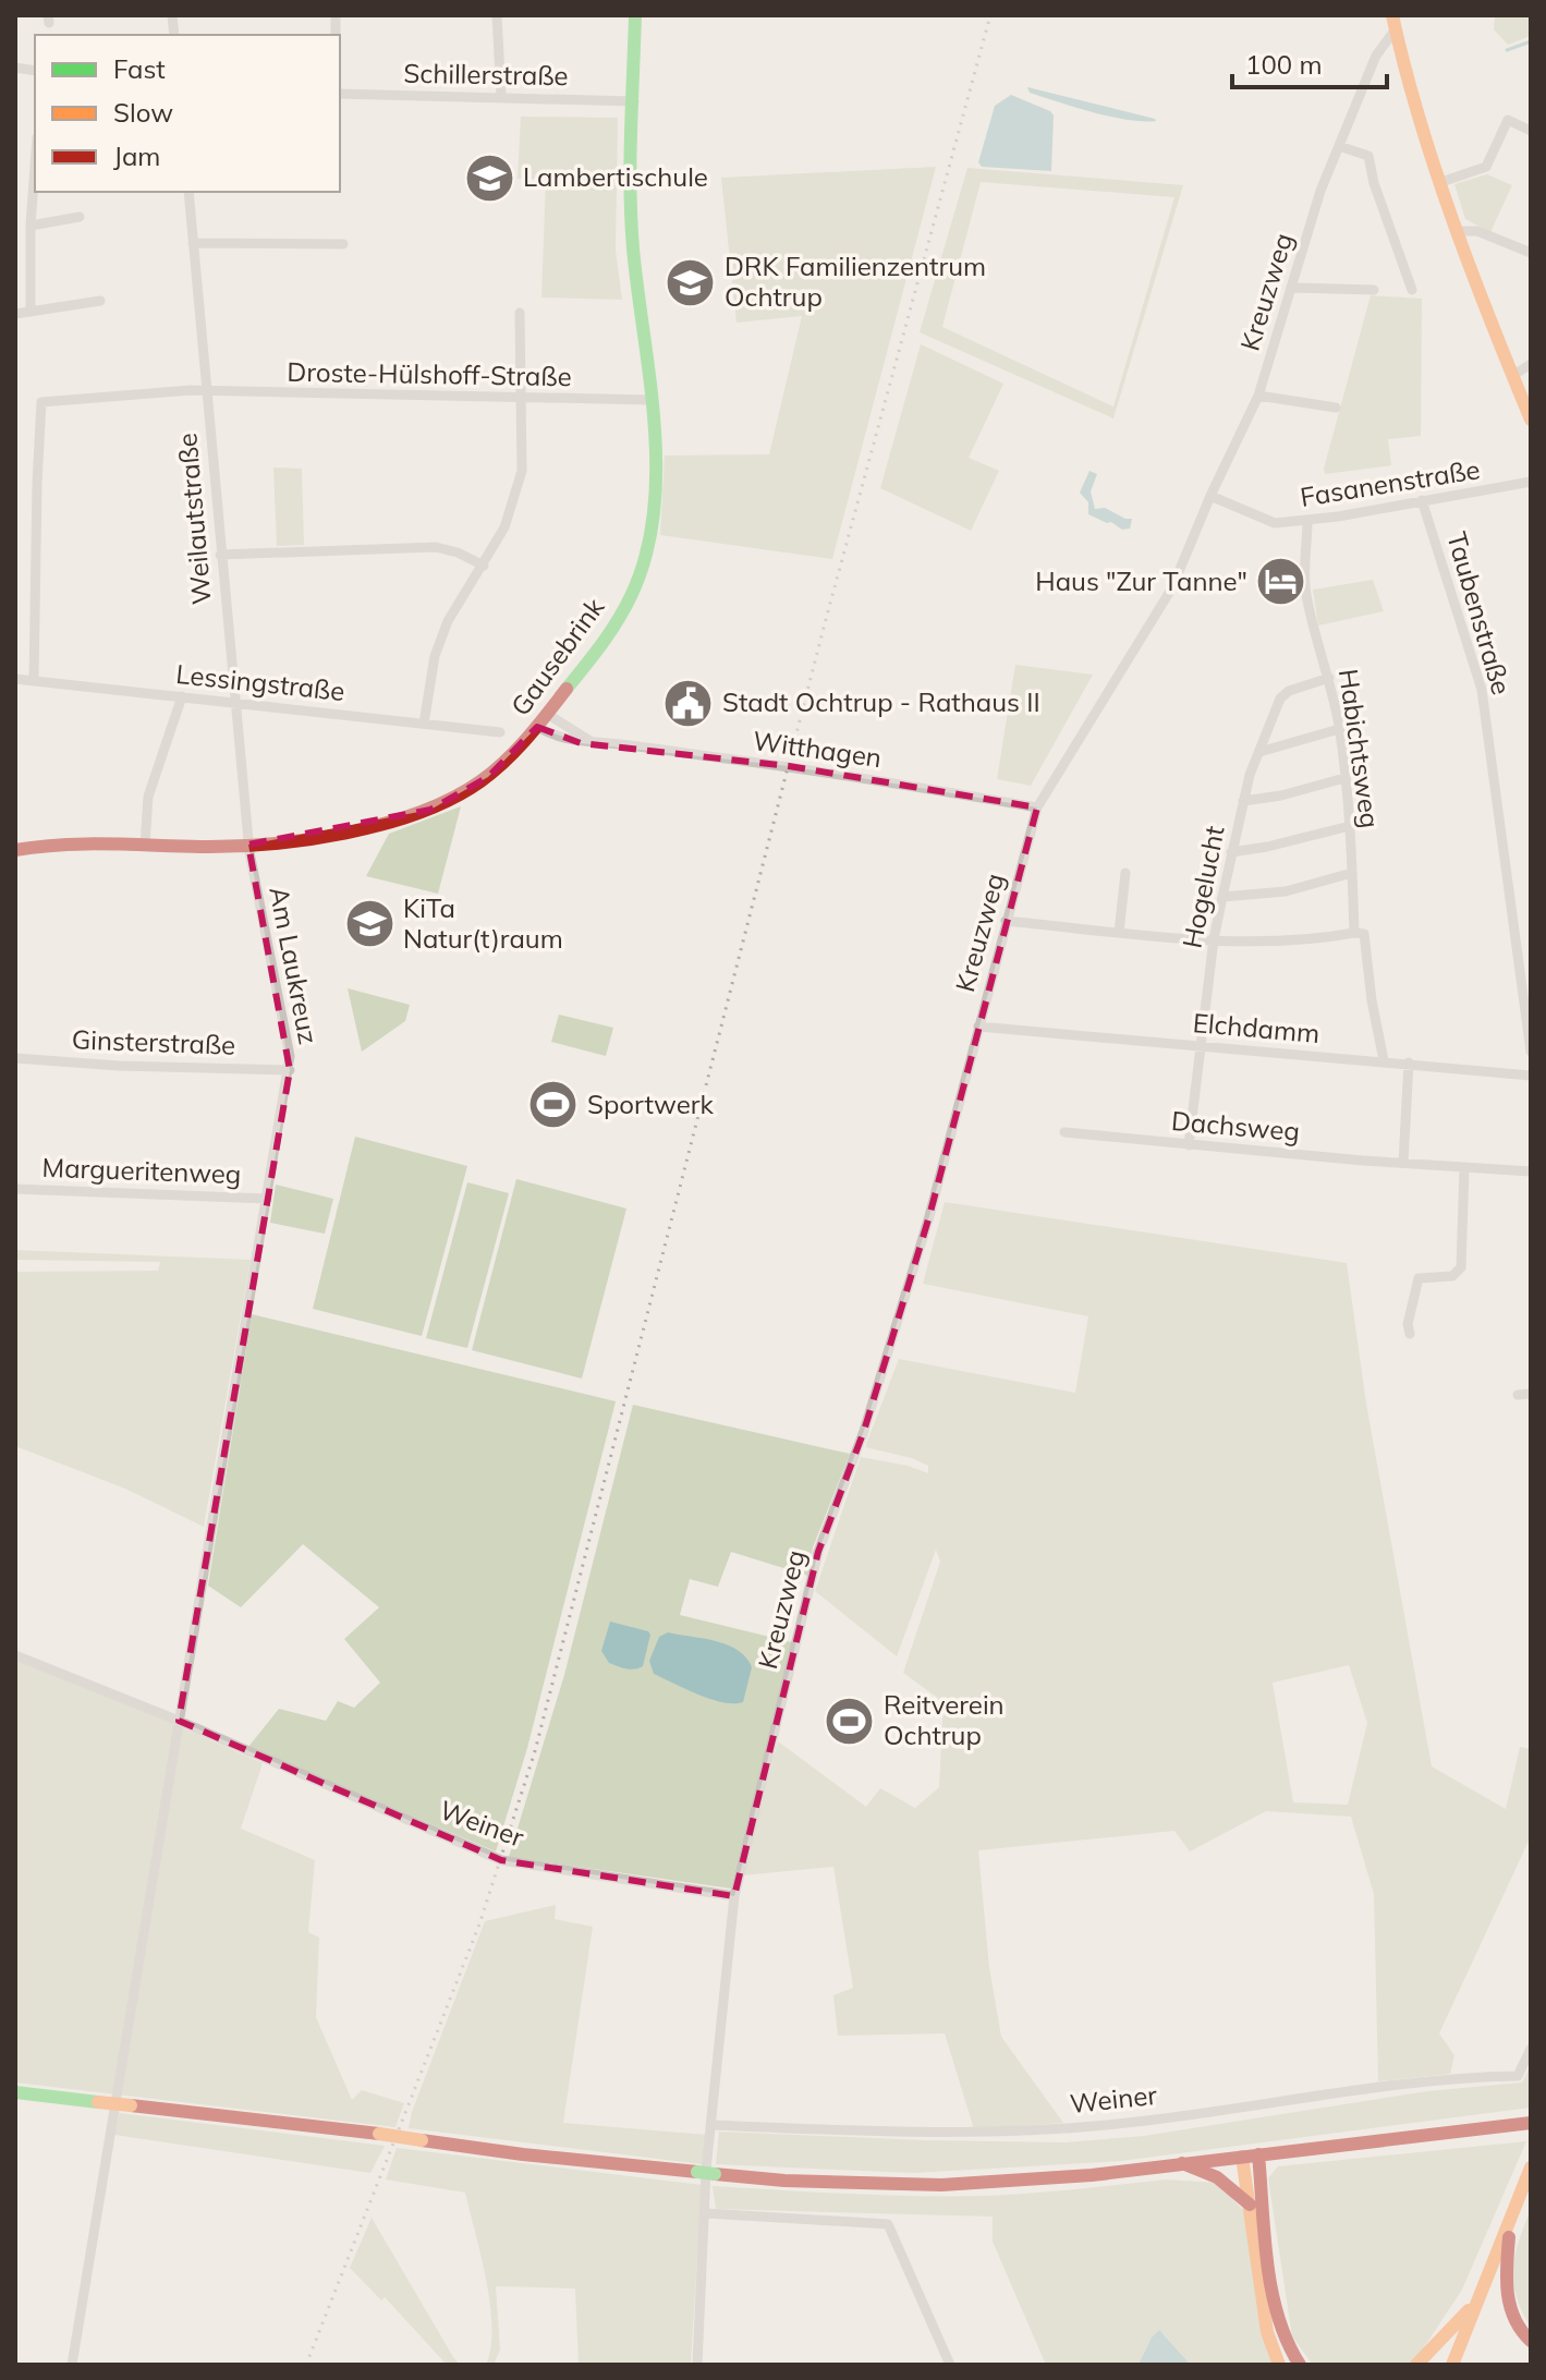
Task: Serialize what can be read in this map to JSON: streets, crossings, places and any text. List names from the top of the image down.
{
  "streets": {
    "main road": ["Gausebrink"],
    "street": [
      "Schillerstraße",
      "Kreuzweg",
      "Droste-Hülshoff-Straße",
      "Fasanenstraße",
      "Weilautstraße",
      "Taubenstraße",
      "Lessingstraße",
      "Habichtsweg",
      "Witthagen",
      "Hogelucht",
      "Am Laukreuz",
      "Elchdamm",
      "Ginsterstraße",
      "Dachsweg",
      "Margueritenweg",
      "Weiner"
    ]
  },
  "crossings": [
    ["Schillerstraße", "Gausebrink"],
    ["Kreuzweg", "Fasanenstraße"],
    ["Kreuzweg", "Witthagen"],
    ["Kreuzweg", "Elchdamm"],
    ["Kreuzweg", "Weiner"],
    ["Droste-Hülshoff-Straße", "Weilautstraße"],
    ["Droste-Hülshoff-Straße", "Gausebrink"],
    ["Droste-Hülshoff-Straße", "Lessingstraße"],
    ["Fasanenstraße", "Taubenstraße"],
    ["Fasanenstraße", "Habichtsweg"],
    ["Weilautstraße", "Gausebrink"],
    ["Weilautstraße", "Lessingstraße"],
    ["Weilautstraße", "Am Laukreuz"],
    ["Gausebrink", "Witthagen"],
    ["Gausebrink", "Am Laukreuz"],
    ["Habichtsweg", "Hogelucht"],
    ["Habichtsweg", "Elchdamm"],
    ["Hogelucht", "Elchdamm"],
    ["Hogelucht", "Dachsweg"],
    ["Am Laukreuz", "Ginsterstraße"],
    ["Am Laukreuz", "Margueritenweg"],
    ["Am Laukreuz", "Weiner"]
  ],
  "places": {
    "school or university": ["Lambertischule", "DRK Familienzentrum Ochtrup", "KiTa Natur(t)raum"],
    "hotel": ["Haus \"Zur Tanne\""],
    "public building": ["Stadt Ochtrup - Rathaus II"],
    "sports": ["Sportwerk", "Reitverein Ochtrup"]
  },
  "legend": ["Fast", "Slow", "Jam"],
  "scale_bar": "100 m"
}
